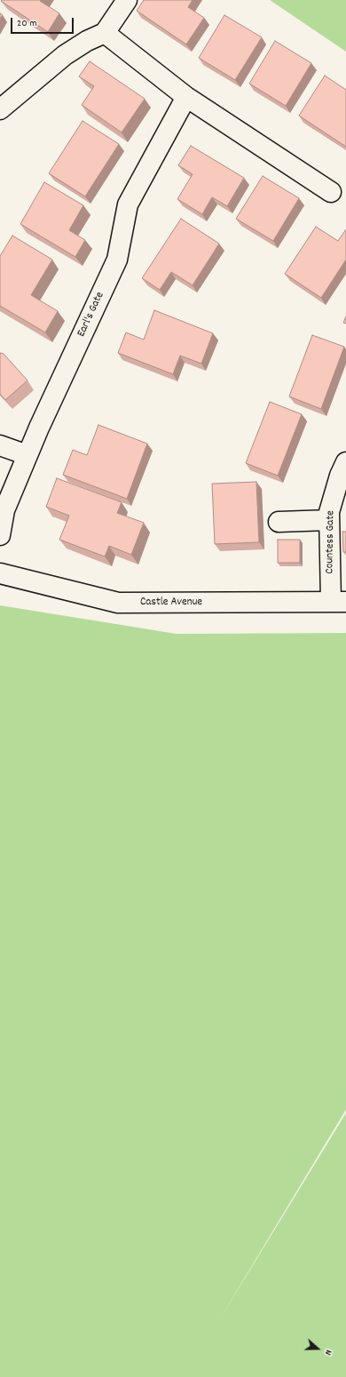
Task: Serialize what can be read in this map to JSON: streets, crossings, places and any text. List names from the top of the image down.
{
  "streets": {
    "street": ["Earl's Gate", "Countess Gate", "Castle Avenue"]
  },
  "crossings": [
    ["Countess Gate", "Castle Avenue"]
  ],
  "scale_bar": "20 m",
  "north": "right"
}
